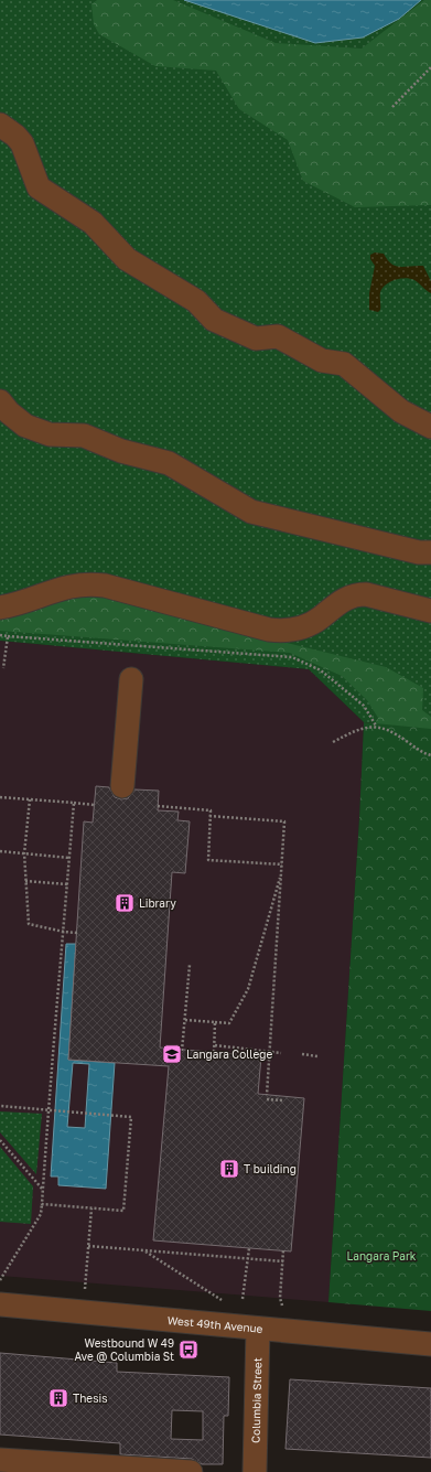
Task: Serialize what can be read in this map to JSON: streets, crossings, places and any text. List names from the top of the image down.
{
  "streets": {
    "street": ["West 49th Avenue", "Columbia Street"]
  },
  "crossings": [
    ["West 49th Avenue", "Columbia Street"]
  ],
  "parks": ["Langara Park"],
  "places": {
    "building": ["Library", "T building", "Thesis"],
    "school or university": ["Langara College"],
    "bus stop": ["Westbound W 49 Ave @ Columbia St"]
  }
}
